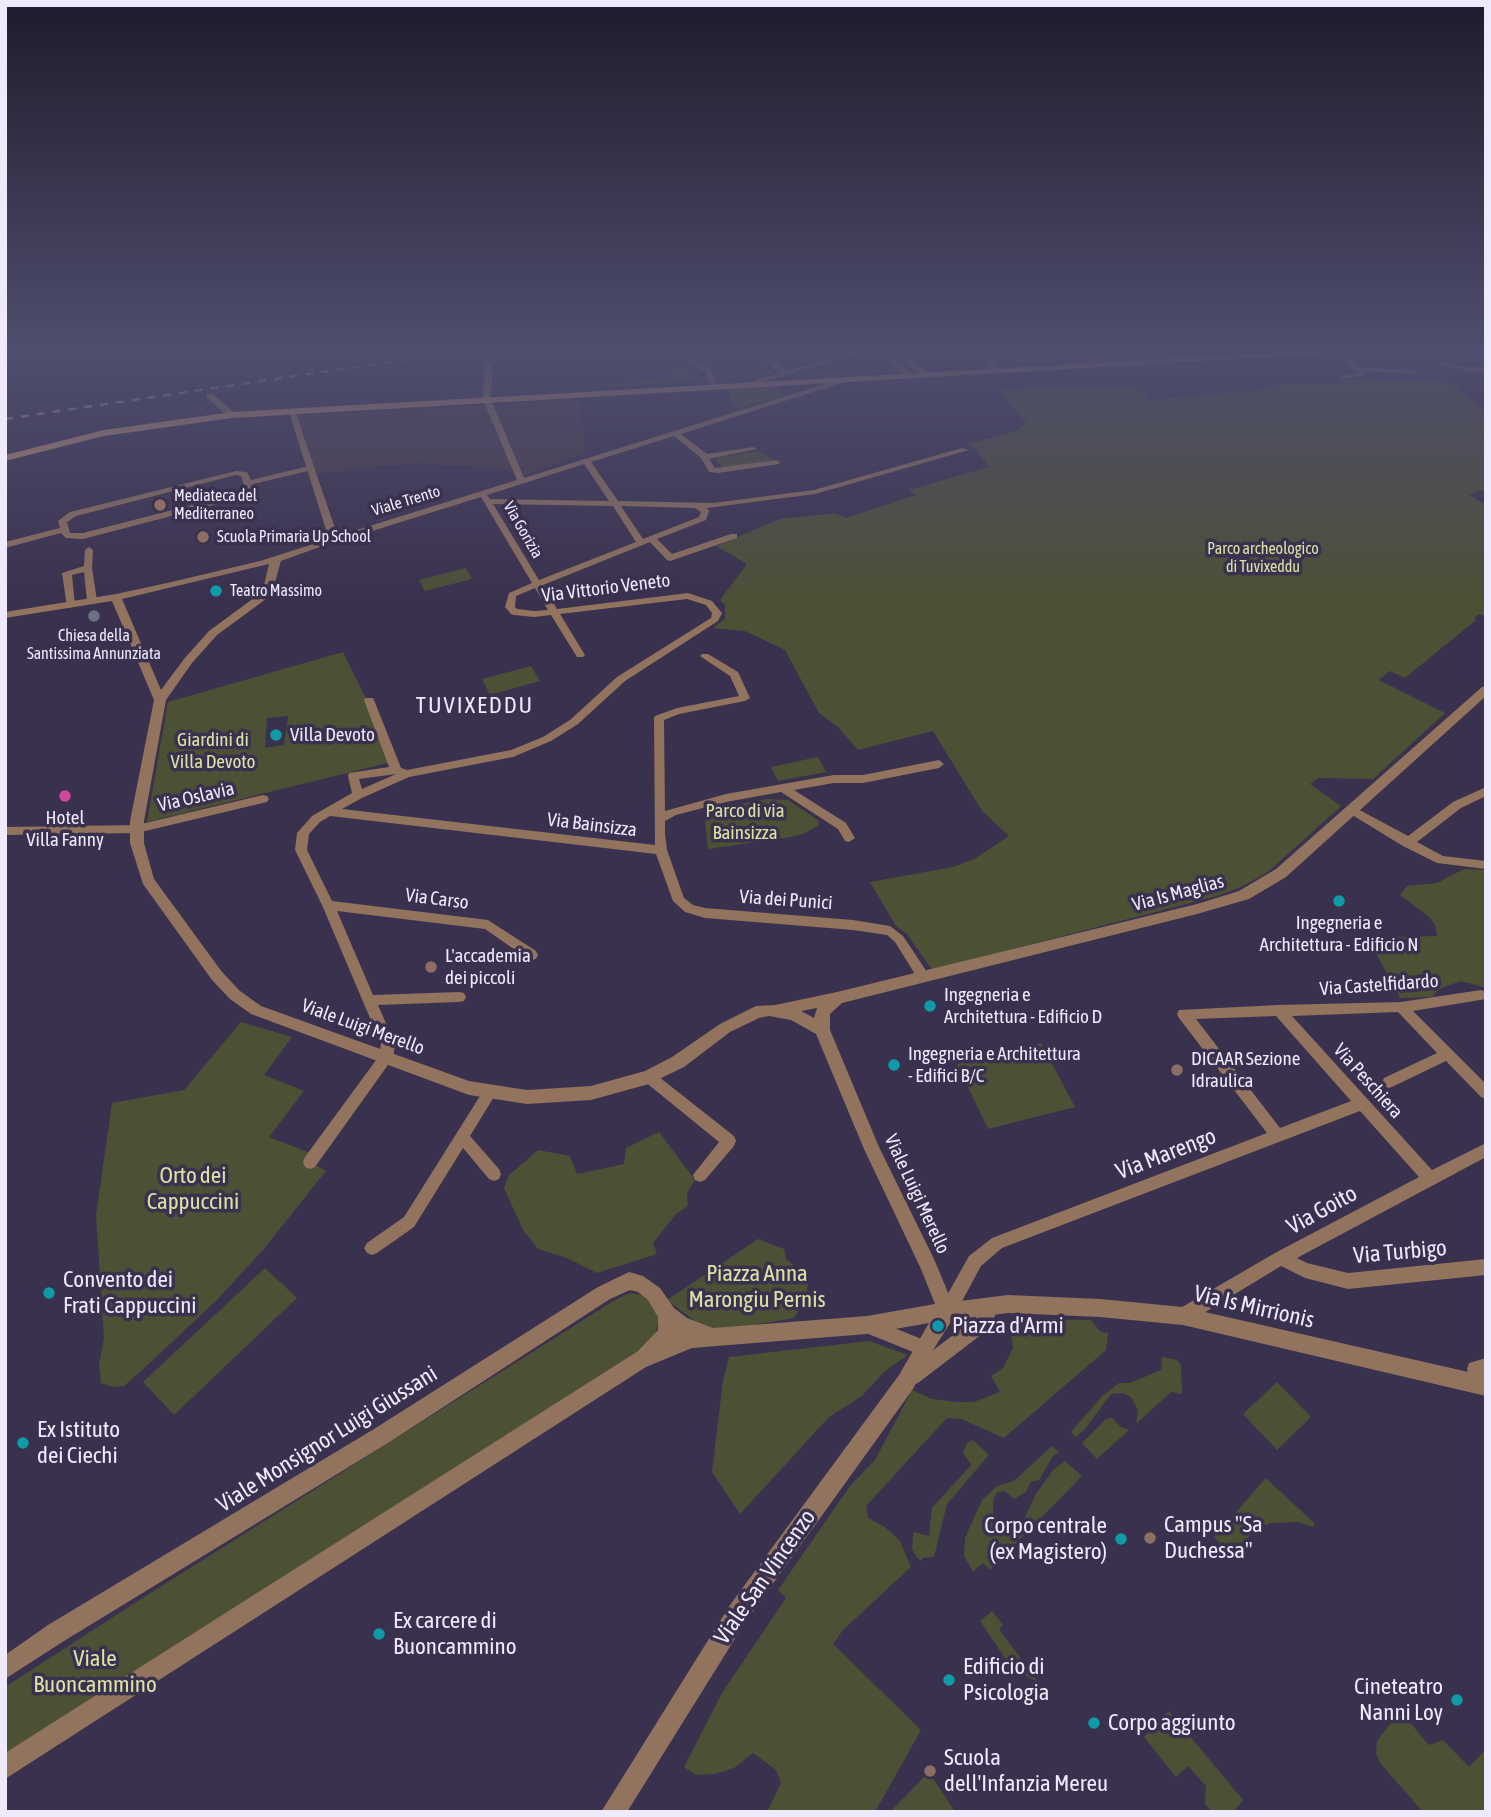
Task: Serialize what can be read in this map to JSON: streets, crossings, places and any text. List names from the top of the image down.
{
  "streets": {
    "street": [
      "Viale Trento",
      "Via Gorizia",
      "Via Vittorio Veneto",
      "Via Oslavia",
      "Via Bainsizza",
      "Via Is Maglias",
      "Via Carso",
      "Via dei Punici",
      "Via Castelfidardo",
      "Viale Luigi Merello",
      "Via Peschiera",
      "Via Marengo",
      "Via Goito",
      "Via Turbigo",
      "Via Is Mirrionis",
      "Viale Monsignor Luigi Giussani",
      "Viale San Vincenzo"
    ]
  },
  "crossings": [
    ["Viale Trento", "Via Gorizia"],
    ["Via Gorizia", "Via Vittorio Veneto"],
    ["Via Vittorio Veneto", "Via Bainsizza"],
    ["Via Vittorio Veneto", "Via Carso"],
    ["Via Vittorio Veneto", "Viale Luigi Merello"],
    ["Via Oslavia", "Viale Luigi Merello"],
    ["Via Bainsizza", "Via dei Punici"],
    ["Via Is Maglias", "Via dei Punici"],
    ["Via Is Maglias", "Viale Luigi Merello"],
    ["Via Castelfidardo", "Via Peschiera"],
    ["Via Castelfidardo", "Via Marengo"],
    ["Via Peschiera", "Via Marengo"],
    ["Via Peschiera", "Via Goito"],
    ["Via Goito", "Via Turbigo"],
    ["Via Goito", "Via Is Mirrionis"]
  ],
  "districts": ["TUVIXEDDU"],
  "parks": [
    "Parco archeologico di Tuvixeddu",
    "Giardini di Villa Devoto",
    "Parco di via Bainsizza",
    "Orto dei Cappuccini",
    "Piazza Anna Marongiu Pernis",
    "Viale Buoncammino"
  ],
  "places": [
    "Mediateca del Mediterraneo",
    "Scuola Primaria Up School",
    "Teatro Massimo",
    "Chiesa della Santissima Annunziata",
    "Villa Devoto",
    "Hotel Villa Fanny",
    "Ingegneria e Architettura - Edificio N",
    "L'accademia dei piccoli",
    "Ingegneria e Architettura - Edificio D",
    "Ingegneria e Architettura - Edifici B/C",
    "DICAAR Sezione Idraulica",
    "Convento dei Frati Cappuccini",
    "Piazza d'Armi",
    "Ex Istituto dei Ciechi",
    "Campus \"Sa Duchessa\"",
    "Corpo centrale (ex Magistero)",
    "Ex carcere di Buoncammino",
    "Edificio di Psicologia",
    "Cineteatro Nanni Loy",
    "Corpo aggiunto",
    "Scuola dell'Infanzia Mereu"
  ]
}
